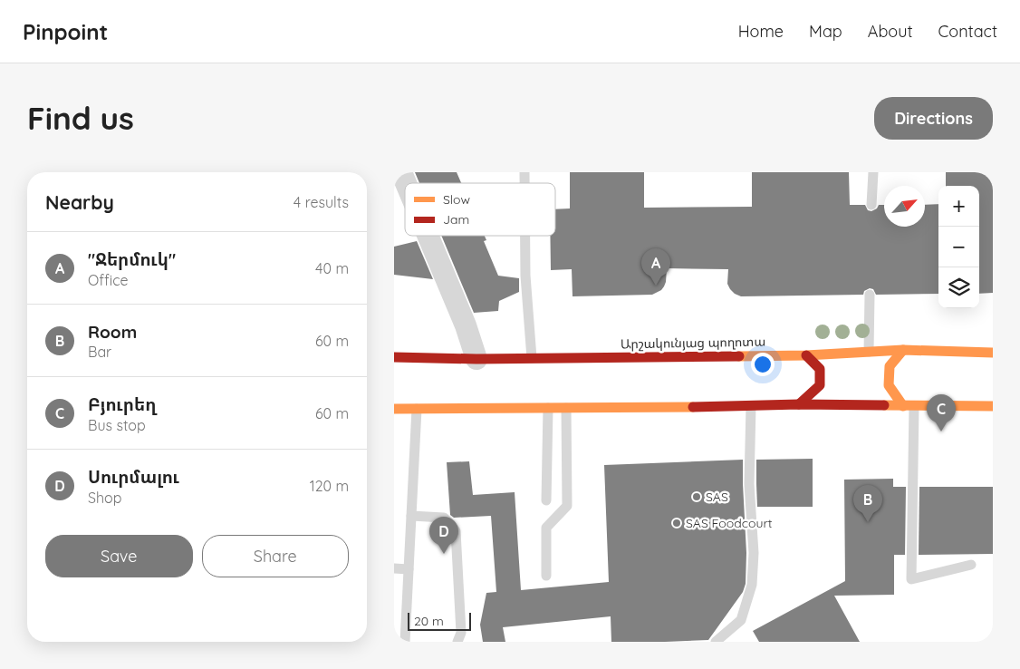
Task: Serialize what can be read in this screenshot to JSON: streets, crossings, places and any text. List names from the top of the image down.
{
  "streets": {
    "main road": ["Արշակունյաց պողոտա"]
  },
  "places": ["SAS", "SAS Foodcourt"],
  "legend": ["Slow", "Jam"],
  "scale_bar": "20 m",
  "north": "top right",
  "page": {
    "header": "Pinpoint",
    "nav": [
      "Home",
      "Map",
      "About",
      "Contact"
    ],
    "buttons": [
      "Directions",
      ["Save", "Share"]
    ],
    "title": "Find us",
    "heading": ["Nearby", "4 results"],
    "map_buttons": ["+", "−"],
    "list": [
      {
        "mark": "A",
        "name": "\"Ջերմուկ\"",
        "note": "Office",
        "value": "40 m"
      },
      {
        "mark": "B",
        "name": "Room",
        "note": "Bar",
        "value": "60 m"
      },
      {
        "mark": "C",
        "name": "Բյուրեղ",
        "note": "Bus stop",
        "value": "60 m"
      },
      {
        "mark": "D",
        "name": "Սուրմալու",
        "note": "Shop",
        "value": "120 m"
      }
    ],
    "pins": [
      "A",
      "C",
      "B",
      "D"
    ],
    "scale": "20 m"
  }
}
